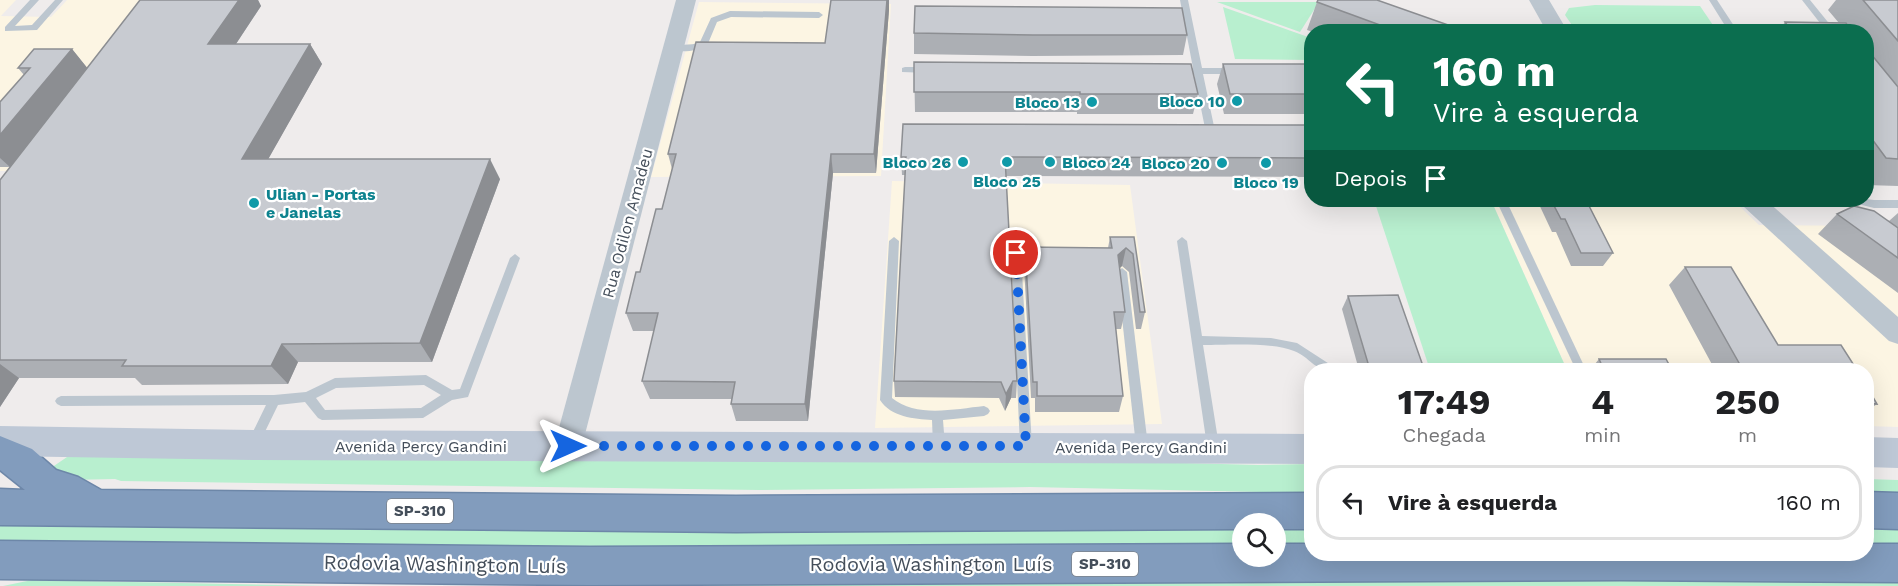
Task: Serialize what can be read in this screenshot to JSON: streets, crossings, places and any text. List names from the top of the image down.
{
  "streets": {
    "highway": ["SP-310", "Rodovia Washington Luís"],
    "main road": ["Avenida Percy Gandini"],
    "street": ["Rua Odilon Amadeu"]
  },
  "crossings": [
    ["Rua Odilon Amadeu", "Avenida Percy Gandini"]
  ],
  "places": [
    "Bloco 10",
    "Bloco 13",
    "Bloco 26",
    "Bloco 25",
    "Bloco 24",
    "Bloco 20",
    "Bloco 19",
    "Ulian - Portas e Janelas"
  ],
  "page": {
    "turn": ["160 m", "Vire à esquerda"],
    "then": "Depois",
    "eta": [
      "17:49",
      "Chegada",
      "4",
      "min",
      "250",
      "m"
    ],
    "list": [
      {
        "name": "Vire à esquerda",
        "value": "160 m"
      }
    ]
  }
}
